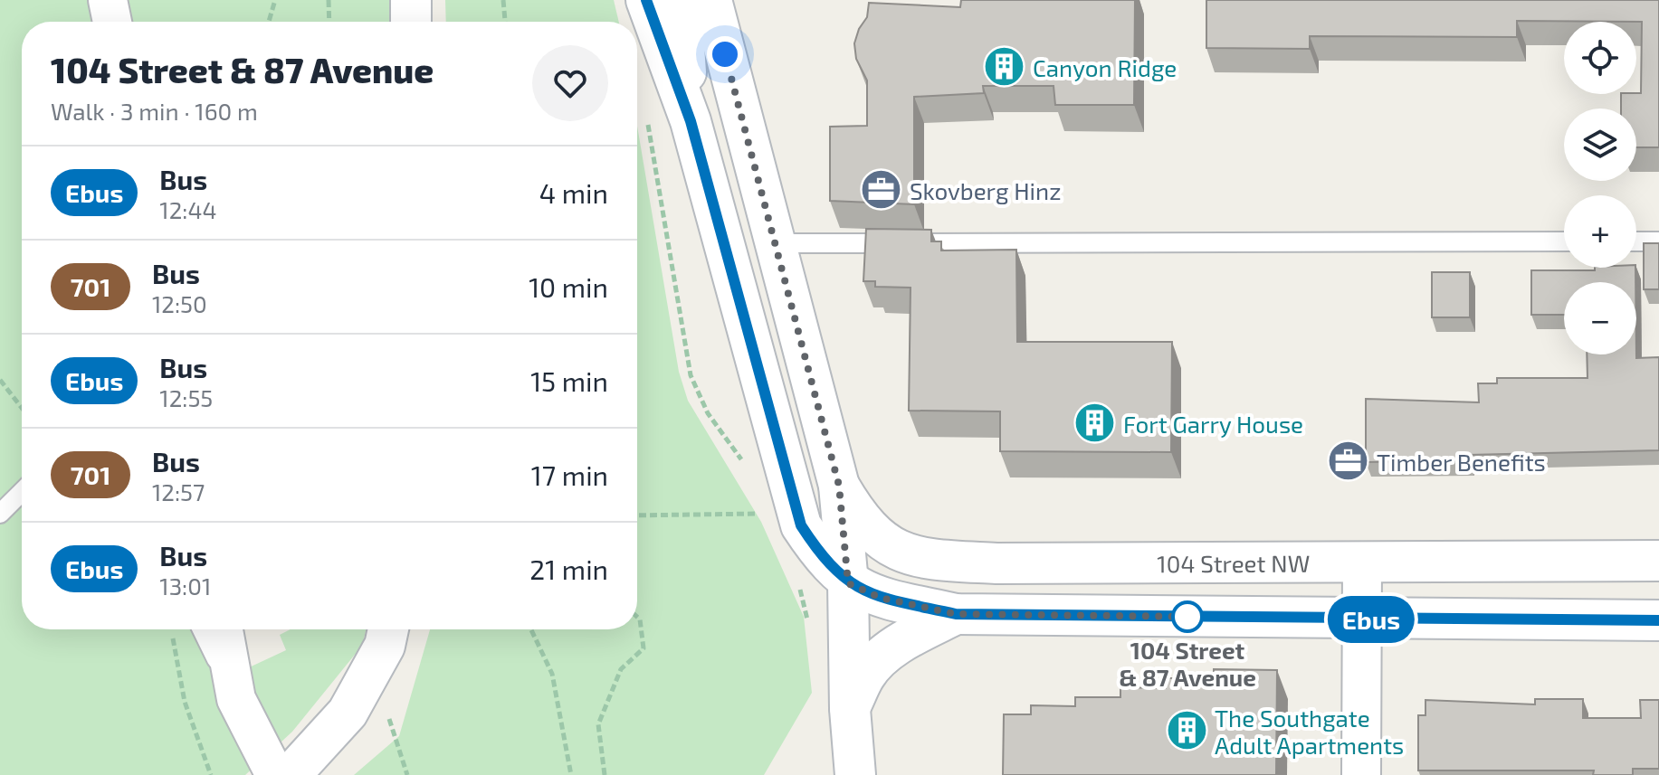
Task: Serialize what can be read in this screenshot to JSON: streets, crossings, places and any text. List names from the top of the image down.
{
  "streets": {
    "main road": ["104 Street NW"]
  },
  "places": {
    "building": ["Canyon Ridge", "Fort Garry House", "The Southgate Adult Apartments"],
    "office": ["Skovberg Hinz", "Timber Benefits"],
    "other": ["104 Street & 87 Avenue"]
  },
  "lines": ["bus line Ebus"],
  "page": {
    "on_map": "Ebus",
    "map_buttons": ["+", "−"],
    "heading": ["104 Street & 87 Avenue", "Walk · 3 min · 160 m"],
    "list": [
      {
        "mark": "Ebus",
        "name": "Bus",
        "note": "12:44",
        "value": "4 min"
      },
      {
        "mark": "701",
        "name": "Bus",
        "note": "12:50",
        "value": "10 min"
      },
      {
        "mark": "Ebus",
        "name": "Bus",
        "note": "12:55",
        "value": "15 min"
      },
      {
        "mark": "701",
        "name": "Bus",
        "note": "12:57",
        "value": "17 min"
      },
      {
        "mark": "Ebus",
        "name": "Bus",
        "note": "13:01",
        "value": "21 min"
      }
    ]
  }
}
